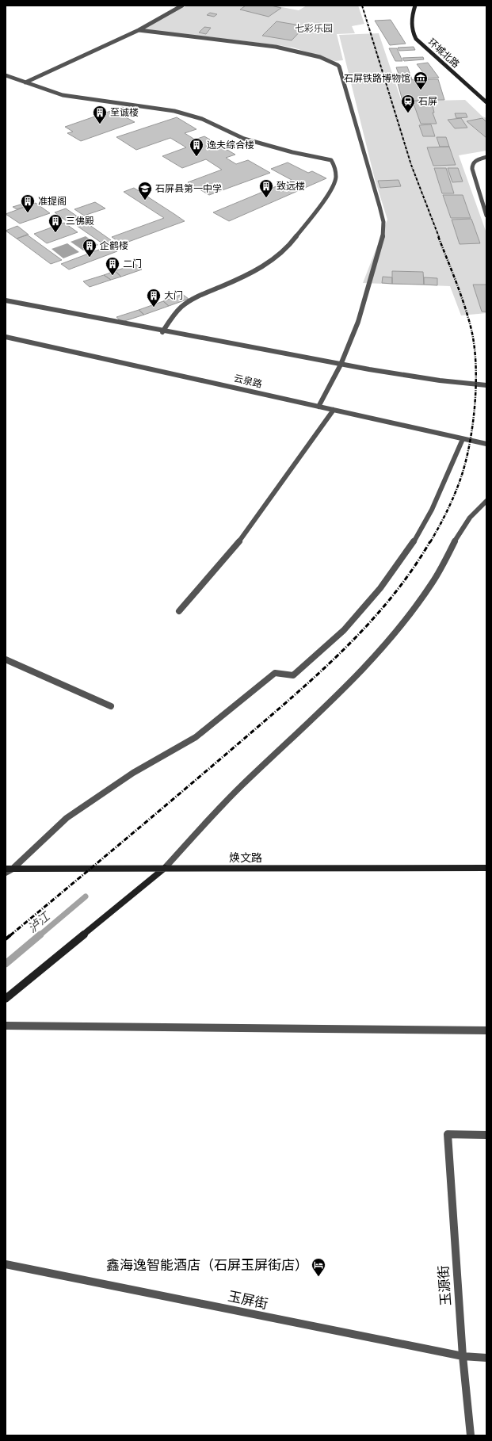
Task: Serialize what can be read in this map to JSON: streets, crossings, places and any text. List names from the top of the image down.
{
  "streets": {
    "street": [
      "环城北路",
      "云泉路",
      "焕文路",
      "玉源街",
      "玉屏街"
    ]
  },
  "crossings": [
    ["玉源街", "玉屏街"]
  ],
  "water": ["泸江"],
  "parks": ["七彩乐园"],
  "places": {
    "museum": ["石屏铁路博物馆"],
    "station": ["石屏"],
    "building": [
      "至诚楼",
      "逸夫综合楼",
      "致远楼",
      "准提阁",
      "三佛殿",
      "企鹤楼",
      "二门",
      "大门"
    ],
    "school or university": ["石屏县第一中学"],
    "hotel": ["鑫海逸智能酒店（石屏玉屏街店）"]
  }
}
